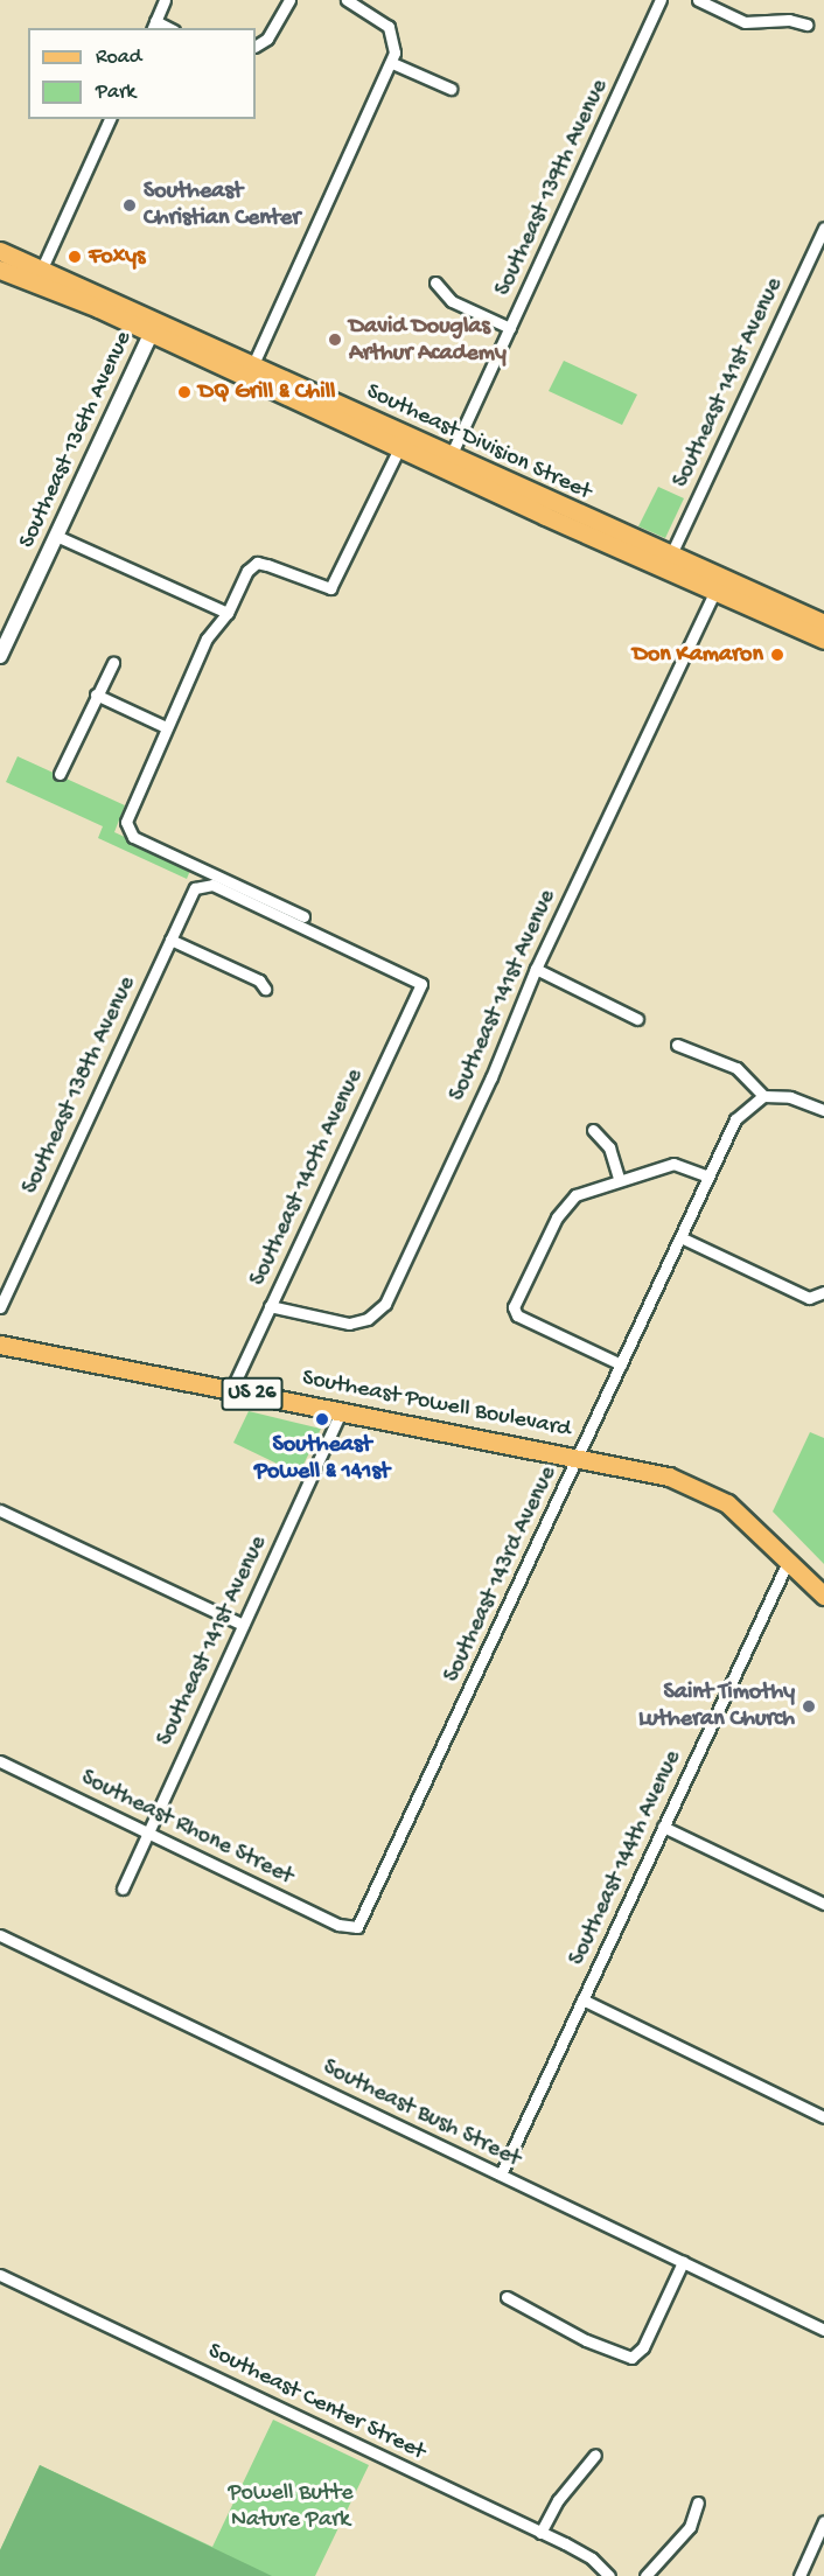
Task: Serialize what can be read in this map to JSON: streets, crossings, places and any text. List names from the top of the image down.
{
  "streets": {
    "main road": ["Southeast Division Street", "US 26", "Southeast Powell Boulevard"],
    "street": [
      "Southeast 139th Avenue",
      "Southeast 141st Avenue",
      "Southeast 136th Avenue",
      "Southeast 138th Avenue",
      "Southeast 140th Avenue",
      "Southeast 143rd Avenue",
      "Southeast Rhone Street",
      "Southeast 144th Avenue",
      "Southeast Bush Street",
      "Southeast Center Street"
    ]
  },
  "crossings": [
    ["Southeast 139th Avenue", "Southeast Division Street"],
    ["Southeast 141st Avenue", "Southeast Division Street"],
    ["Southeast 141st Avenue", "Southeast 140th Avenue"],
    ["Southeast 141st Avenue", "Southeast Powell Boulevard"],
    ["Southeast 141st Avenue", "Southeast Rhone Street"],
    ["Southeast 136th Avenue", "Southeast Division Street"],
    ["Southeast 138th Avenue", "Southeast 140th Avenue"],
    ["Southeast 140th Avenue", "Southeast Powell Boulevard"],
    ["Southeast Powell Boulevard", "Southeast 143rd Avenue"],
    ["Southeast Powell Boulevard", "Southeast 144th Avenue"],
    ["Southeast 143rd Avenue", "Southeast Rhone Street"],
    ["Southeast 144th Avenue", "Southeast Bush Street"]
  ],
  "parks": ["Powell Butte Nature Park"],
  "places": [
    "Southeast Christian Center",
    "Foxys",
    "David Douglas Arthur Academy",
    "DQ Grill & Chill",
    "Don Kamaron",
    "Southeast Powell & 141st",
    "Saint Timothy Lutheran Church"
  ],
  "legend": ["Road", "Park"]
}
